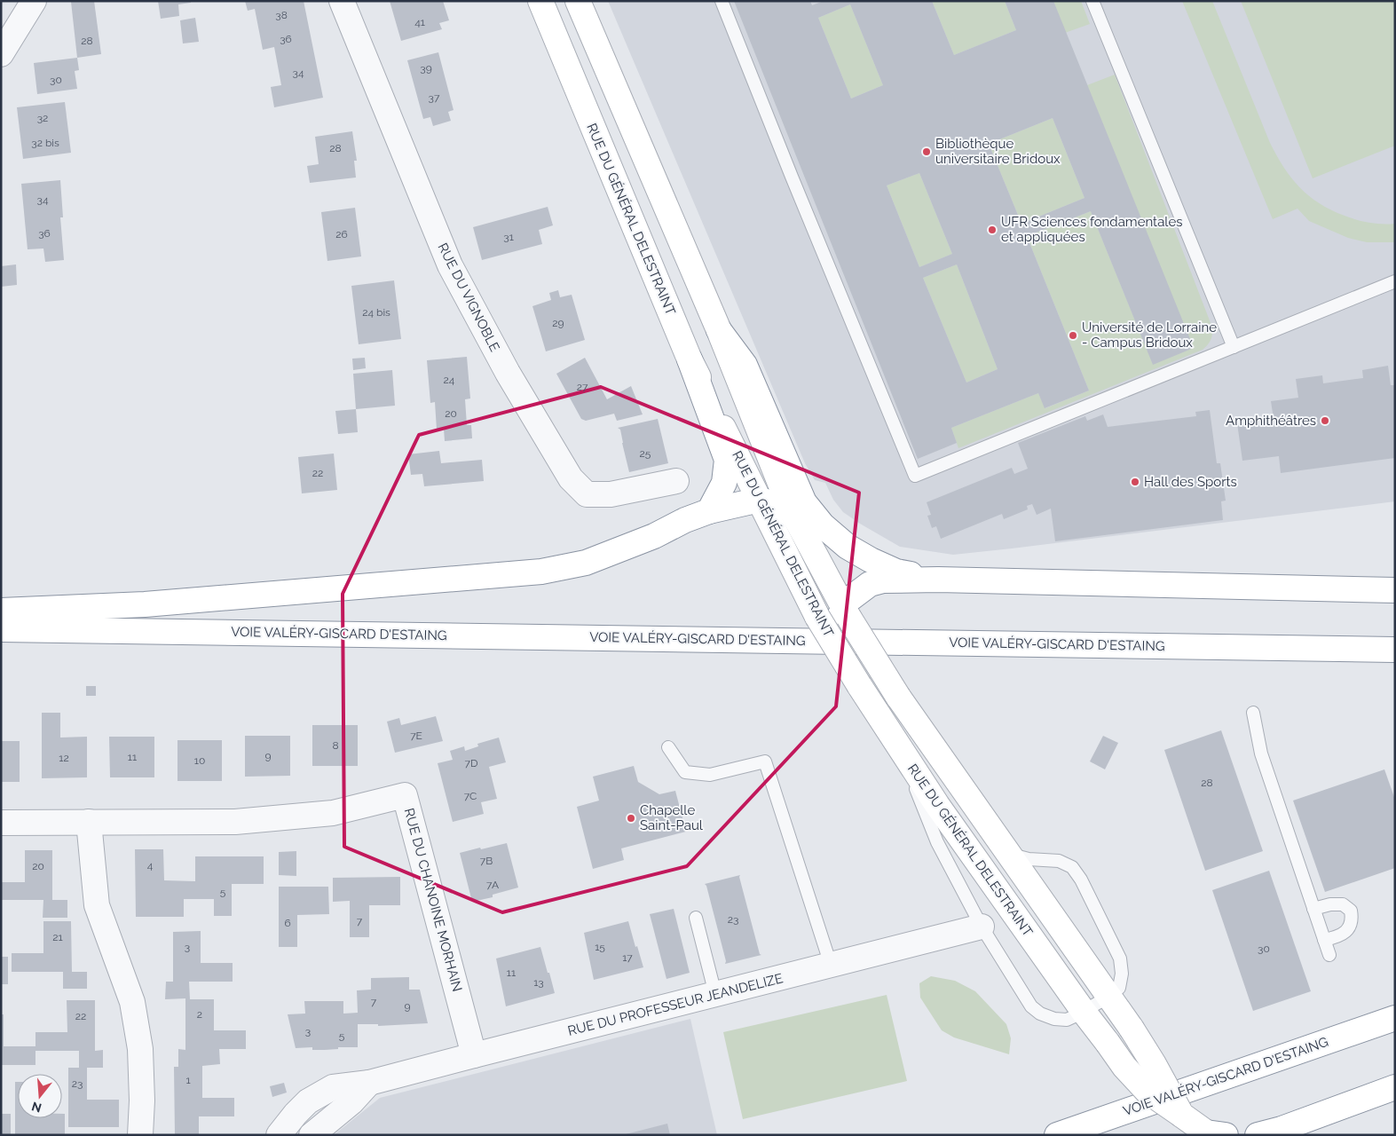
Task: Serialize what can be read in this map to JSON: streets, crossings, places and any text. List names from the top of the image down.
{
  "streets": {
    "main road": ["RUE DU GÉNÉRAL DELESTRAINT", "VOIE VALÉRY-GISCARD D'ESTAING"],
    "street": ["RUE DU VIGNOBLE", "RUE DU CHANOINE MORHAIN", "RUE DU PROFESSEUR JEANDELIZE"]
  },
  "crossings": [
    ["RUE DU CHANOINE MORHAIN", "RUE DU PROFESSEUR JEANDELIZE"]
  ],
  "places": [
    "Bibliothèque universitaire Bridoux",
    "UFR Sciences fondamentales et appliquées",
    "Université de Lorraine - Campus Bridoux",
    "Amphithéâtres",
    "Hall des Sports",
    "Chapelle Saint-Paul"
  ],
  "house_numbers": [
    "38",
    "41",
    "36",
    "28",
    "39",
    "34",
    "30",
    "37",
    "32",
    "32 bis",
    "28",
    "34",
    "36",
    "26",
    "31",
    "24 bis",
    "29",
    "24",
    "27",
    "20",
    "25",
    "22",
    "7E",
    "8",
    "9",
    "11",
    "12",
    "10",
    "7D",
    "28",
    "7C",
    "7B",
    "4",
    "20",
    "7A",
    "5",
    "23",
    "7",
    "6",
    "21",
    "3",
    "15",
    "30",
    "17",
    "11",
    "13",
    "7",
    "9",
    "2",
    "22",
    "3",
    "5",
    "1",
    "23"
  ],
  "north": "bottom"
}
